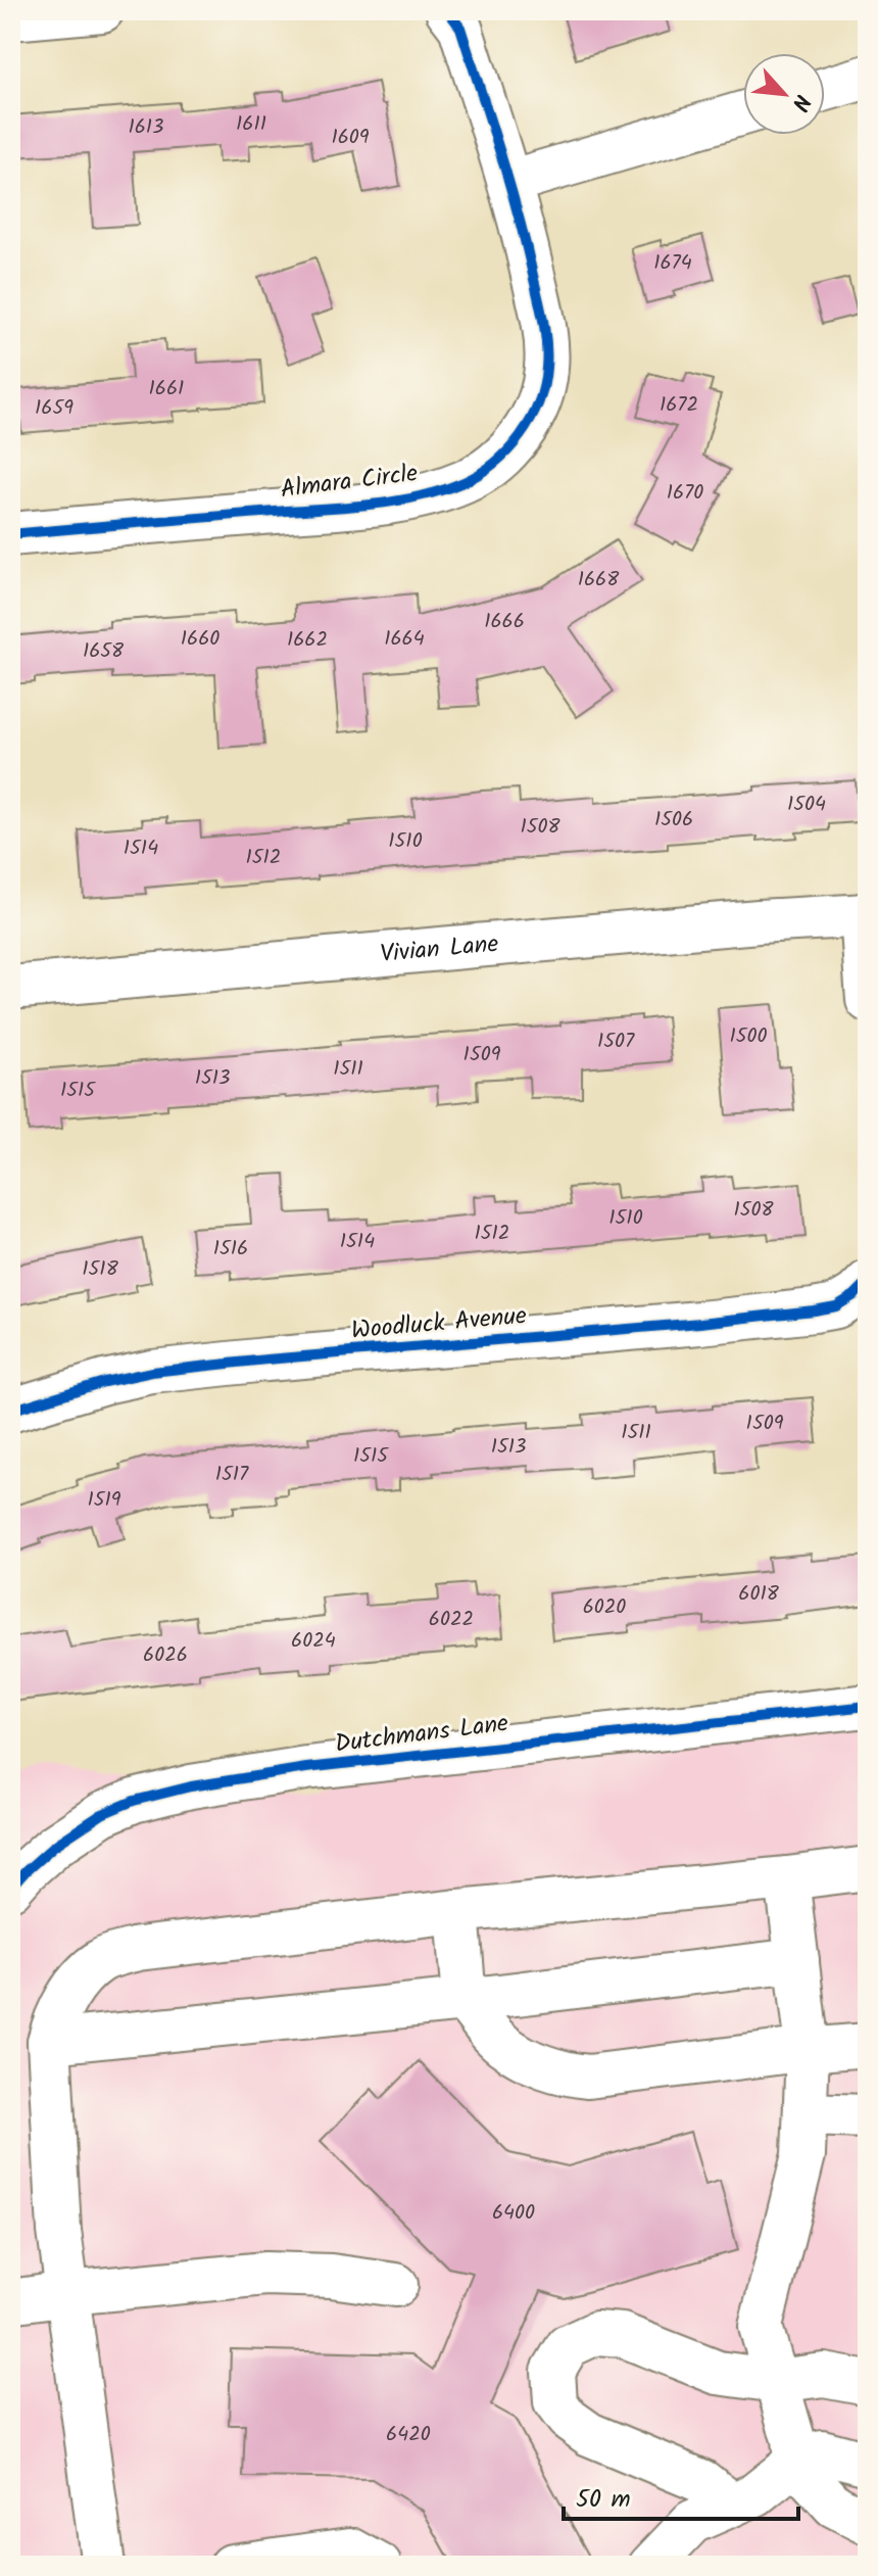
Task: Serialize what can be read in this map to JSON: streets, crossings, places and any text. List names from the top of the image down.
{
  "streets": {
    "street": [
      "Almara Circle",
      "Vivian Lane",
      "Woodluck Avenue",
      "Dutchmans Lane"
    ]
  },
  "house_numbers": [
    "1611",
    "1613",
    "1609",
    "1674",
    "1661",
    "1672",
    "1659",
    "1670",
    "1668",
    "1666",
    "1660",
    "1664",
    "1662",
    "1658",
    "1504",
    "1506",
    "1508",
    "1510",
    "1514",
    "1512",
    "1500",
    "1507",
    "1509",
    "1511",
    "1513",
    "1515",
    "1508",
    "1510",
    "1512",
    "1514",
    "1516",
    "1518",
    "1509",
    "1511",
    "1513",
    "1515",
    "1517",
    "1519",
    "6018",
    "6020",
    "6022",
    "6024",
    "6026",
    "6400",
    "6420"
  ],
  "scale_bar": "50 m",
  "north": "bottom right"
}
